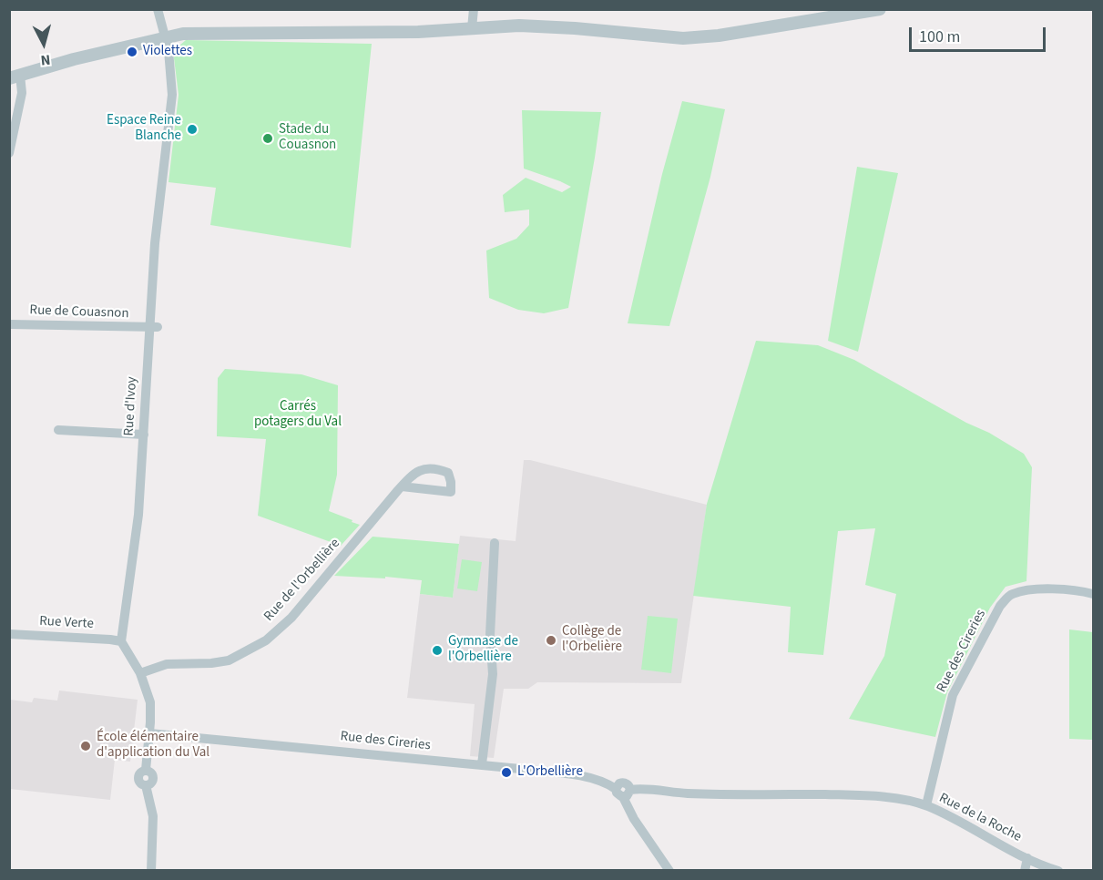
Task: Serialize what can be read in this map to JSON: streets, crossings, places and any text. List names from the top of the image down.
{
  "streets": {
    "street": [
      "Rue de Couasnon",
      "Rue d'Ivoy",
      "Rue de l'Orbellière",
      "Rue Verte",
      "Rue des Cireries",
      "Rue de la Roche"
    ]
  },
  "crossings": [
    ["Rue de Couasnon", "Rue d'Ivoy"],
    ["Rue d'Ivoy", "Rue Verte"],
    ["Rue des Cireries", "Rue de la Roche"]
  ],
  "parks": ["Carrés potagers du Val"],
  "places": [
    "Violettes",
    "Espace Reine Blanche",
    "Stade du Couasnon",
    "Collège de l'Orbelière",
    "Gymnase de l'Orbellière",
    "École élémentaire d'application du Val",
    "L'Orbellière"
  ],
  "scale_bar": "100 m",
  "north": "bottom"
}
